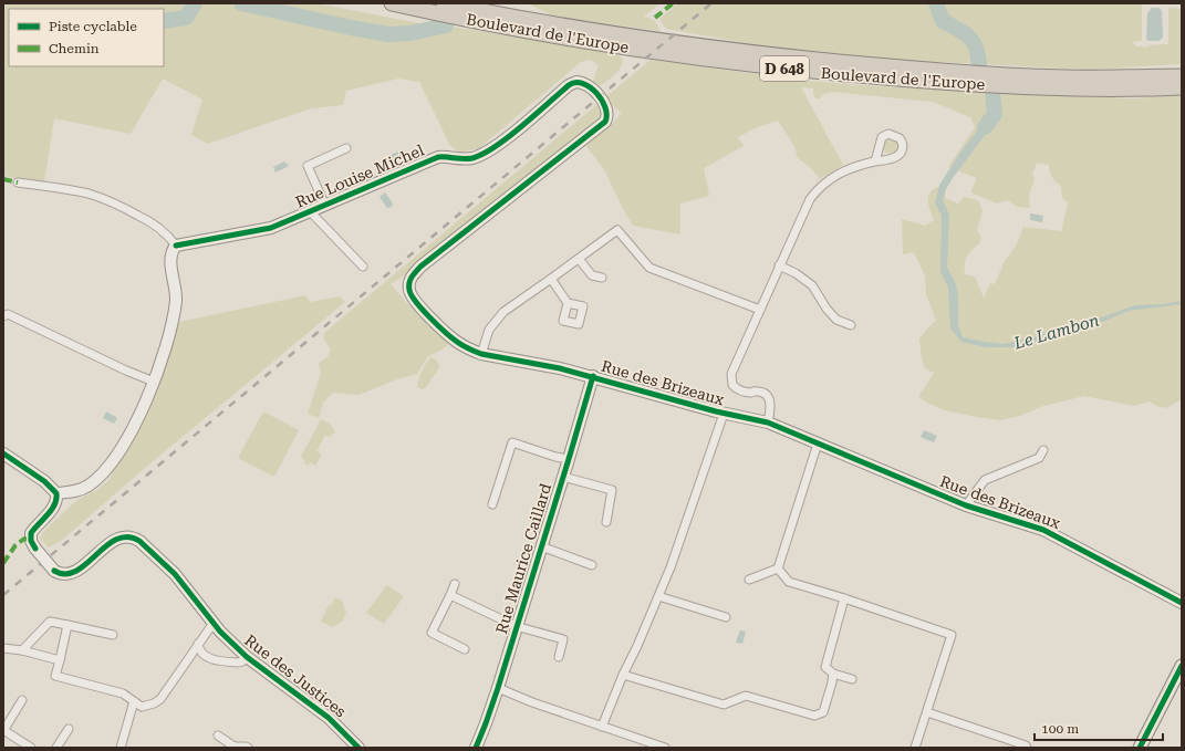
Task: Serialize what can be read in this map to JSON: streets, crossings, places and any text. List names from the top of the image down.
{
  "streets": {
    "highway": ["Boulevard de l'Europe", "D 648"],
    "street": [
      "Rue Louise Michel",
      "Rue des Brizeaux",
      "Rue Maurice Caillard",
      "Rue des Justices"
    ]
  },
  "crossings": [
    ["Rue Louise Michel", "Rue des Brizeaux"],
    ["Rue des Brizeaux", "Rue Maurice Caillard"]
  ],
  "water": ["Le Lambon"],
  "legend": ["Piste cyclable", "Chemin"],
  "scale_bar": "100 m"
}
